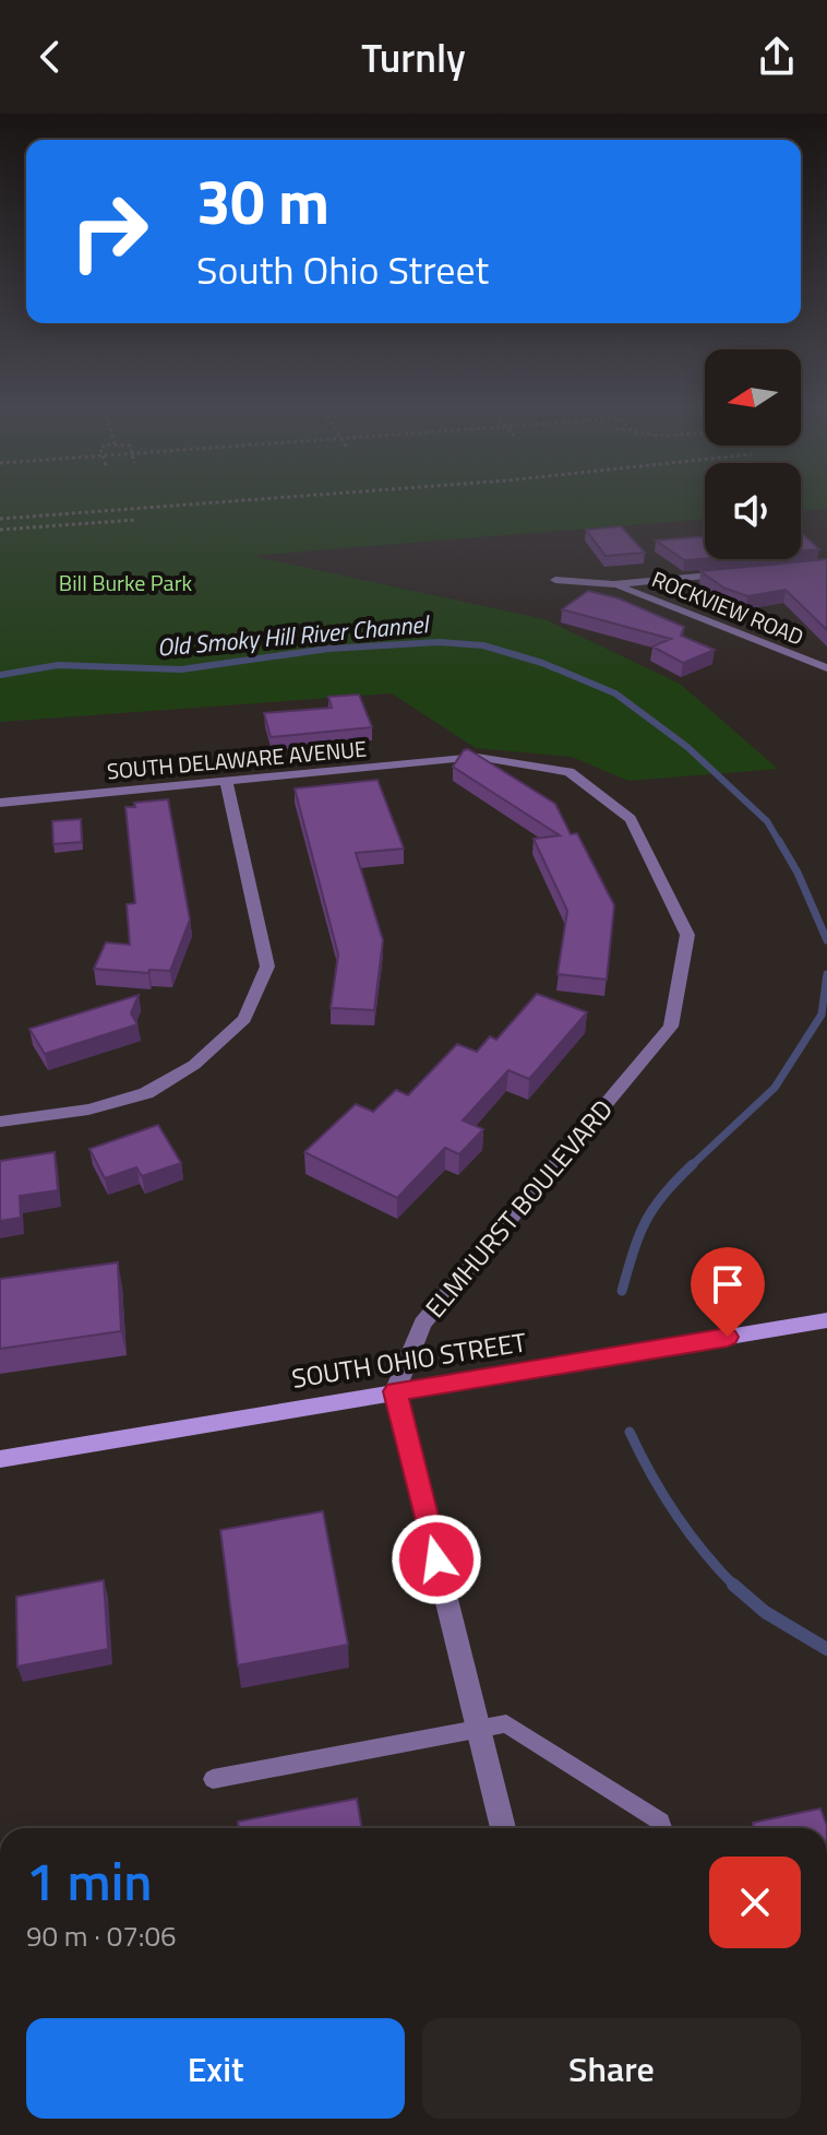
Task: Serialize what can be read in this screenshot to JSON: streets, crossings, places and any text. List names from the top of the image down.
{
  "streets": {
    "main road": ["SOUTH OHIO STREET"],
    "street": ["ROCKVIEW ROAD", "SOUTH DELAWARE AVENUE", "ELMHURST BOULEVARD"]
  },
  "crossings": [
    ["SOUTH DELAWARE AVENUE", "ELMHURST BOULEVARD"],
    ["ELMHURST BOULEVARD", "SOUTH OHIO STREET"]
  ],
  "water": ["Old Smoky Hill River Channel"],
  "parks": ["Bill Burke Park"],
  "north": "left",
  "page": {
    "header": "Turnly",
    "turn": ["30 m", "South Ohio Street"],
    "heading": ["1 min", "90 m · 07:06"],
    "buttons": ["Exit", "Share"]
  }
}
